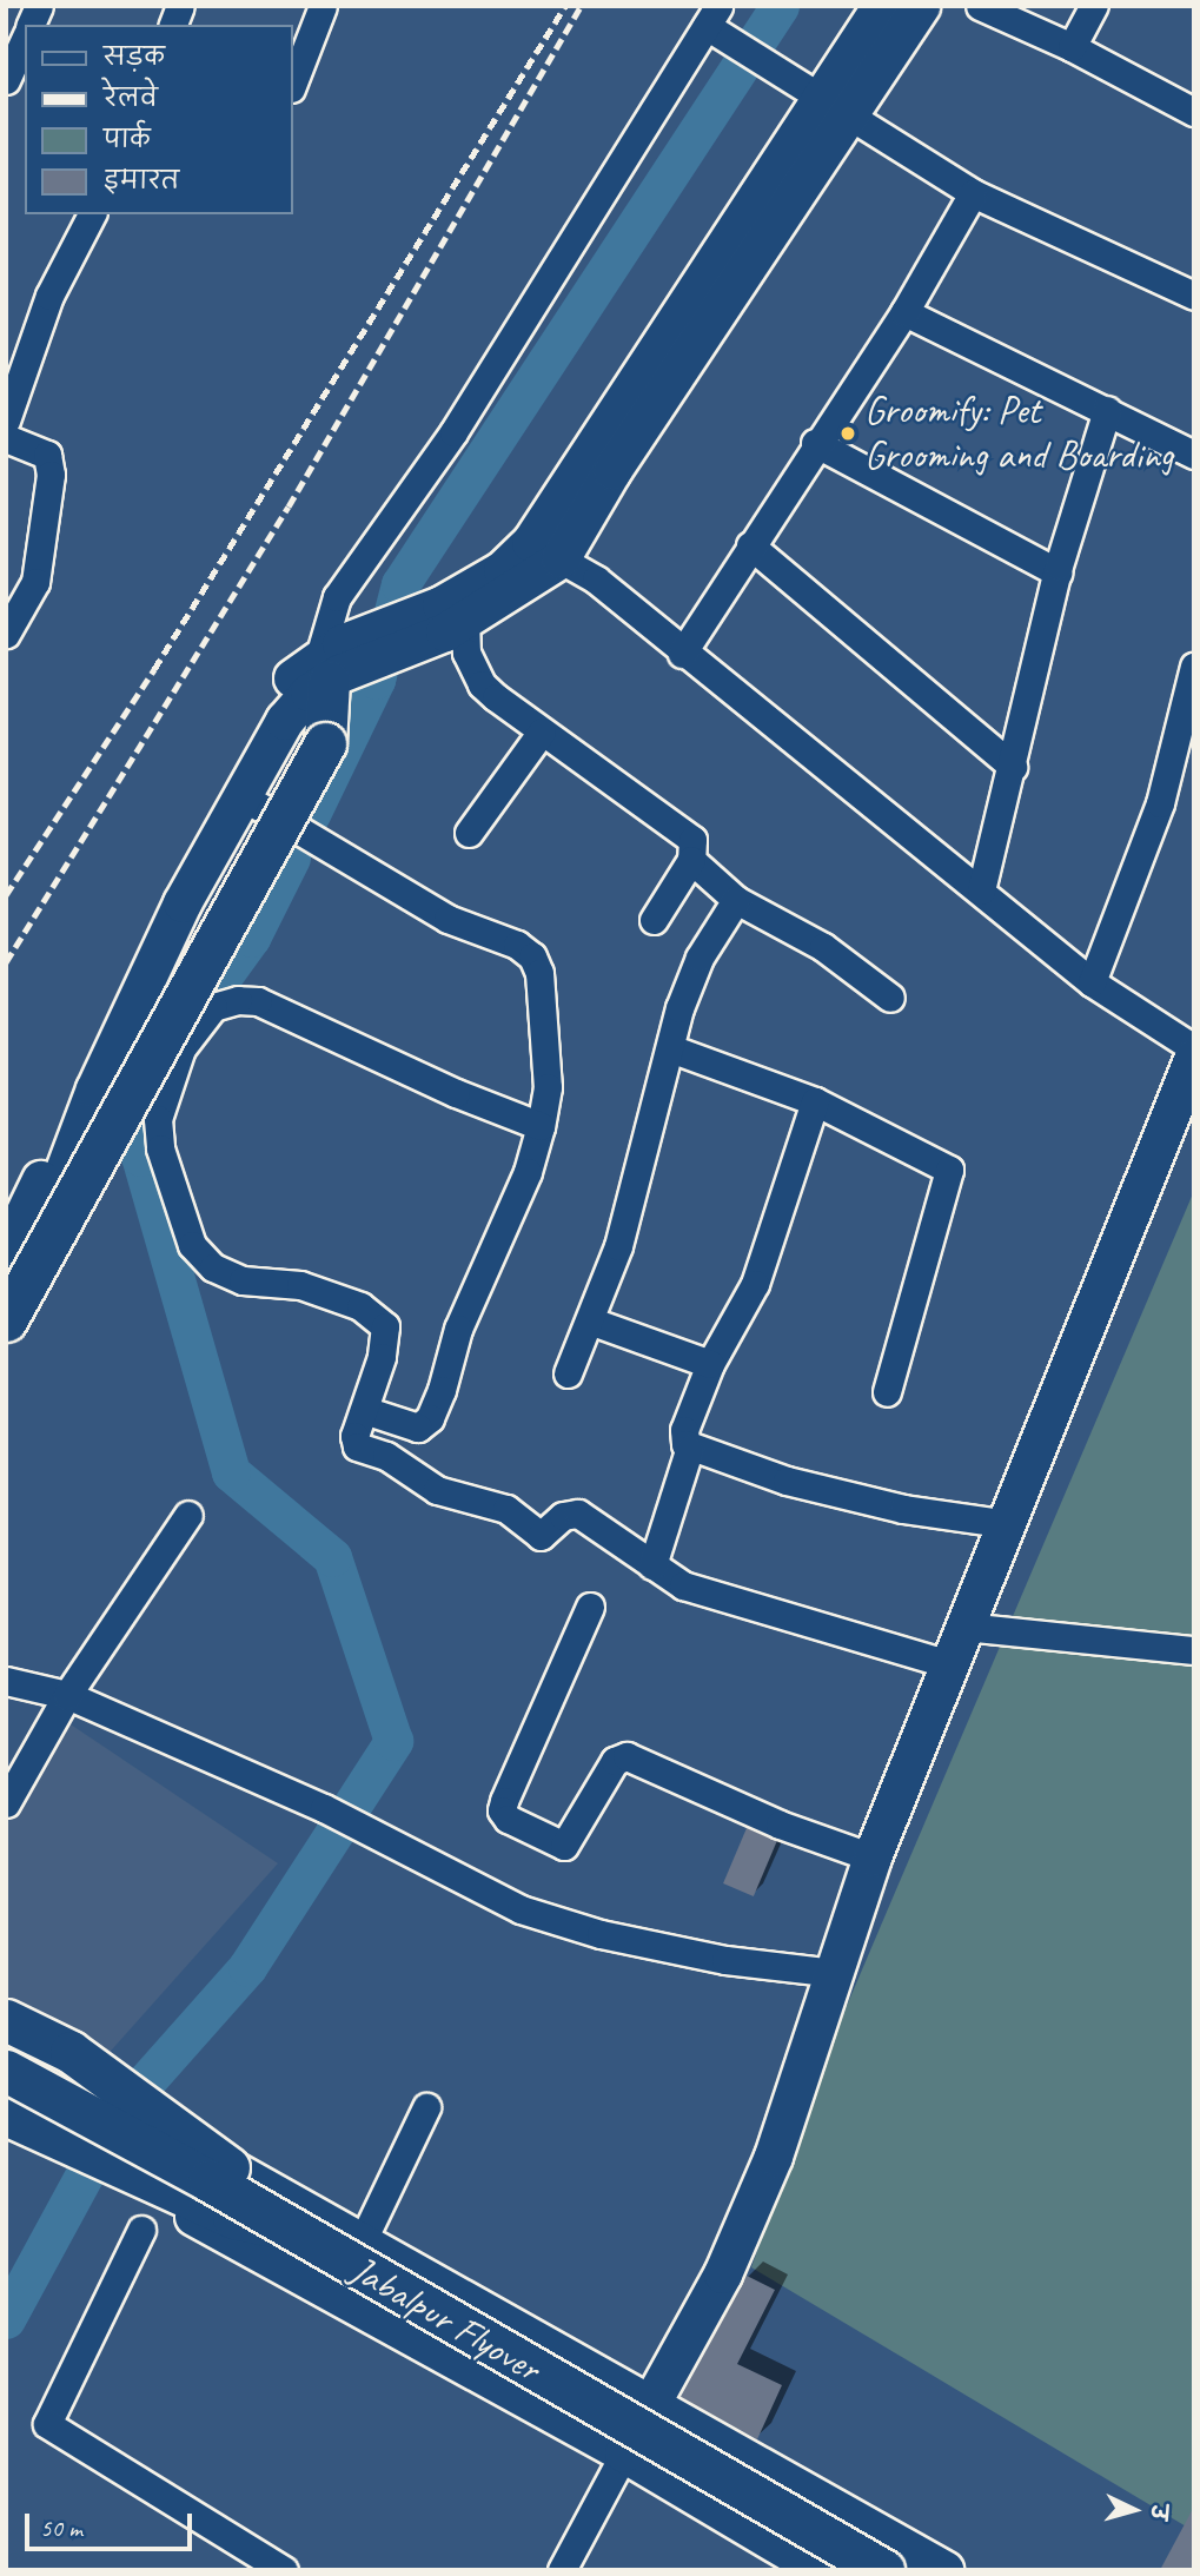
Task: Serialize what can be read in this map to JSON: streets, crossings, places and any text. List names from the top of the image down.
{
  "streets": {
    "main road": ["Jabalpur Flyover"]
  },
  "places": ["Groomify: Pet Grooming and Boarding"],
  "legend": [
    "सड़क",
    "रेलवे",
    "पार्क",
    "इमारत"
  ],
  "scale_bar": "50 m",
  "north": "right"
}
